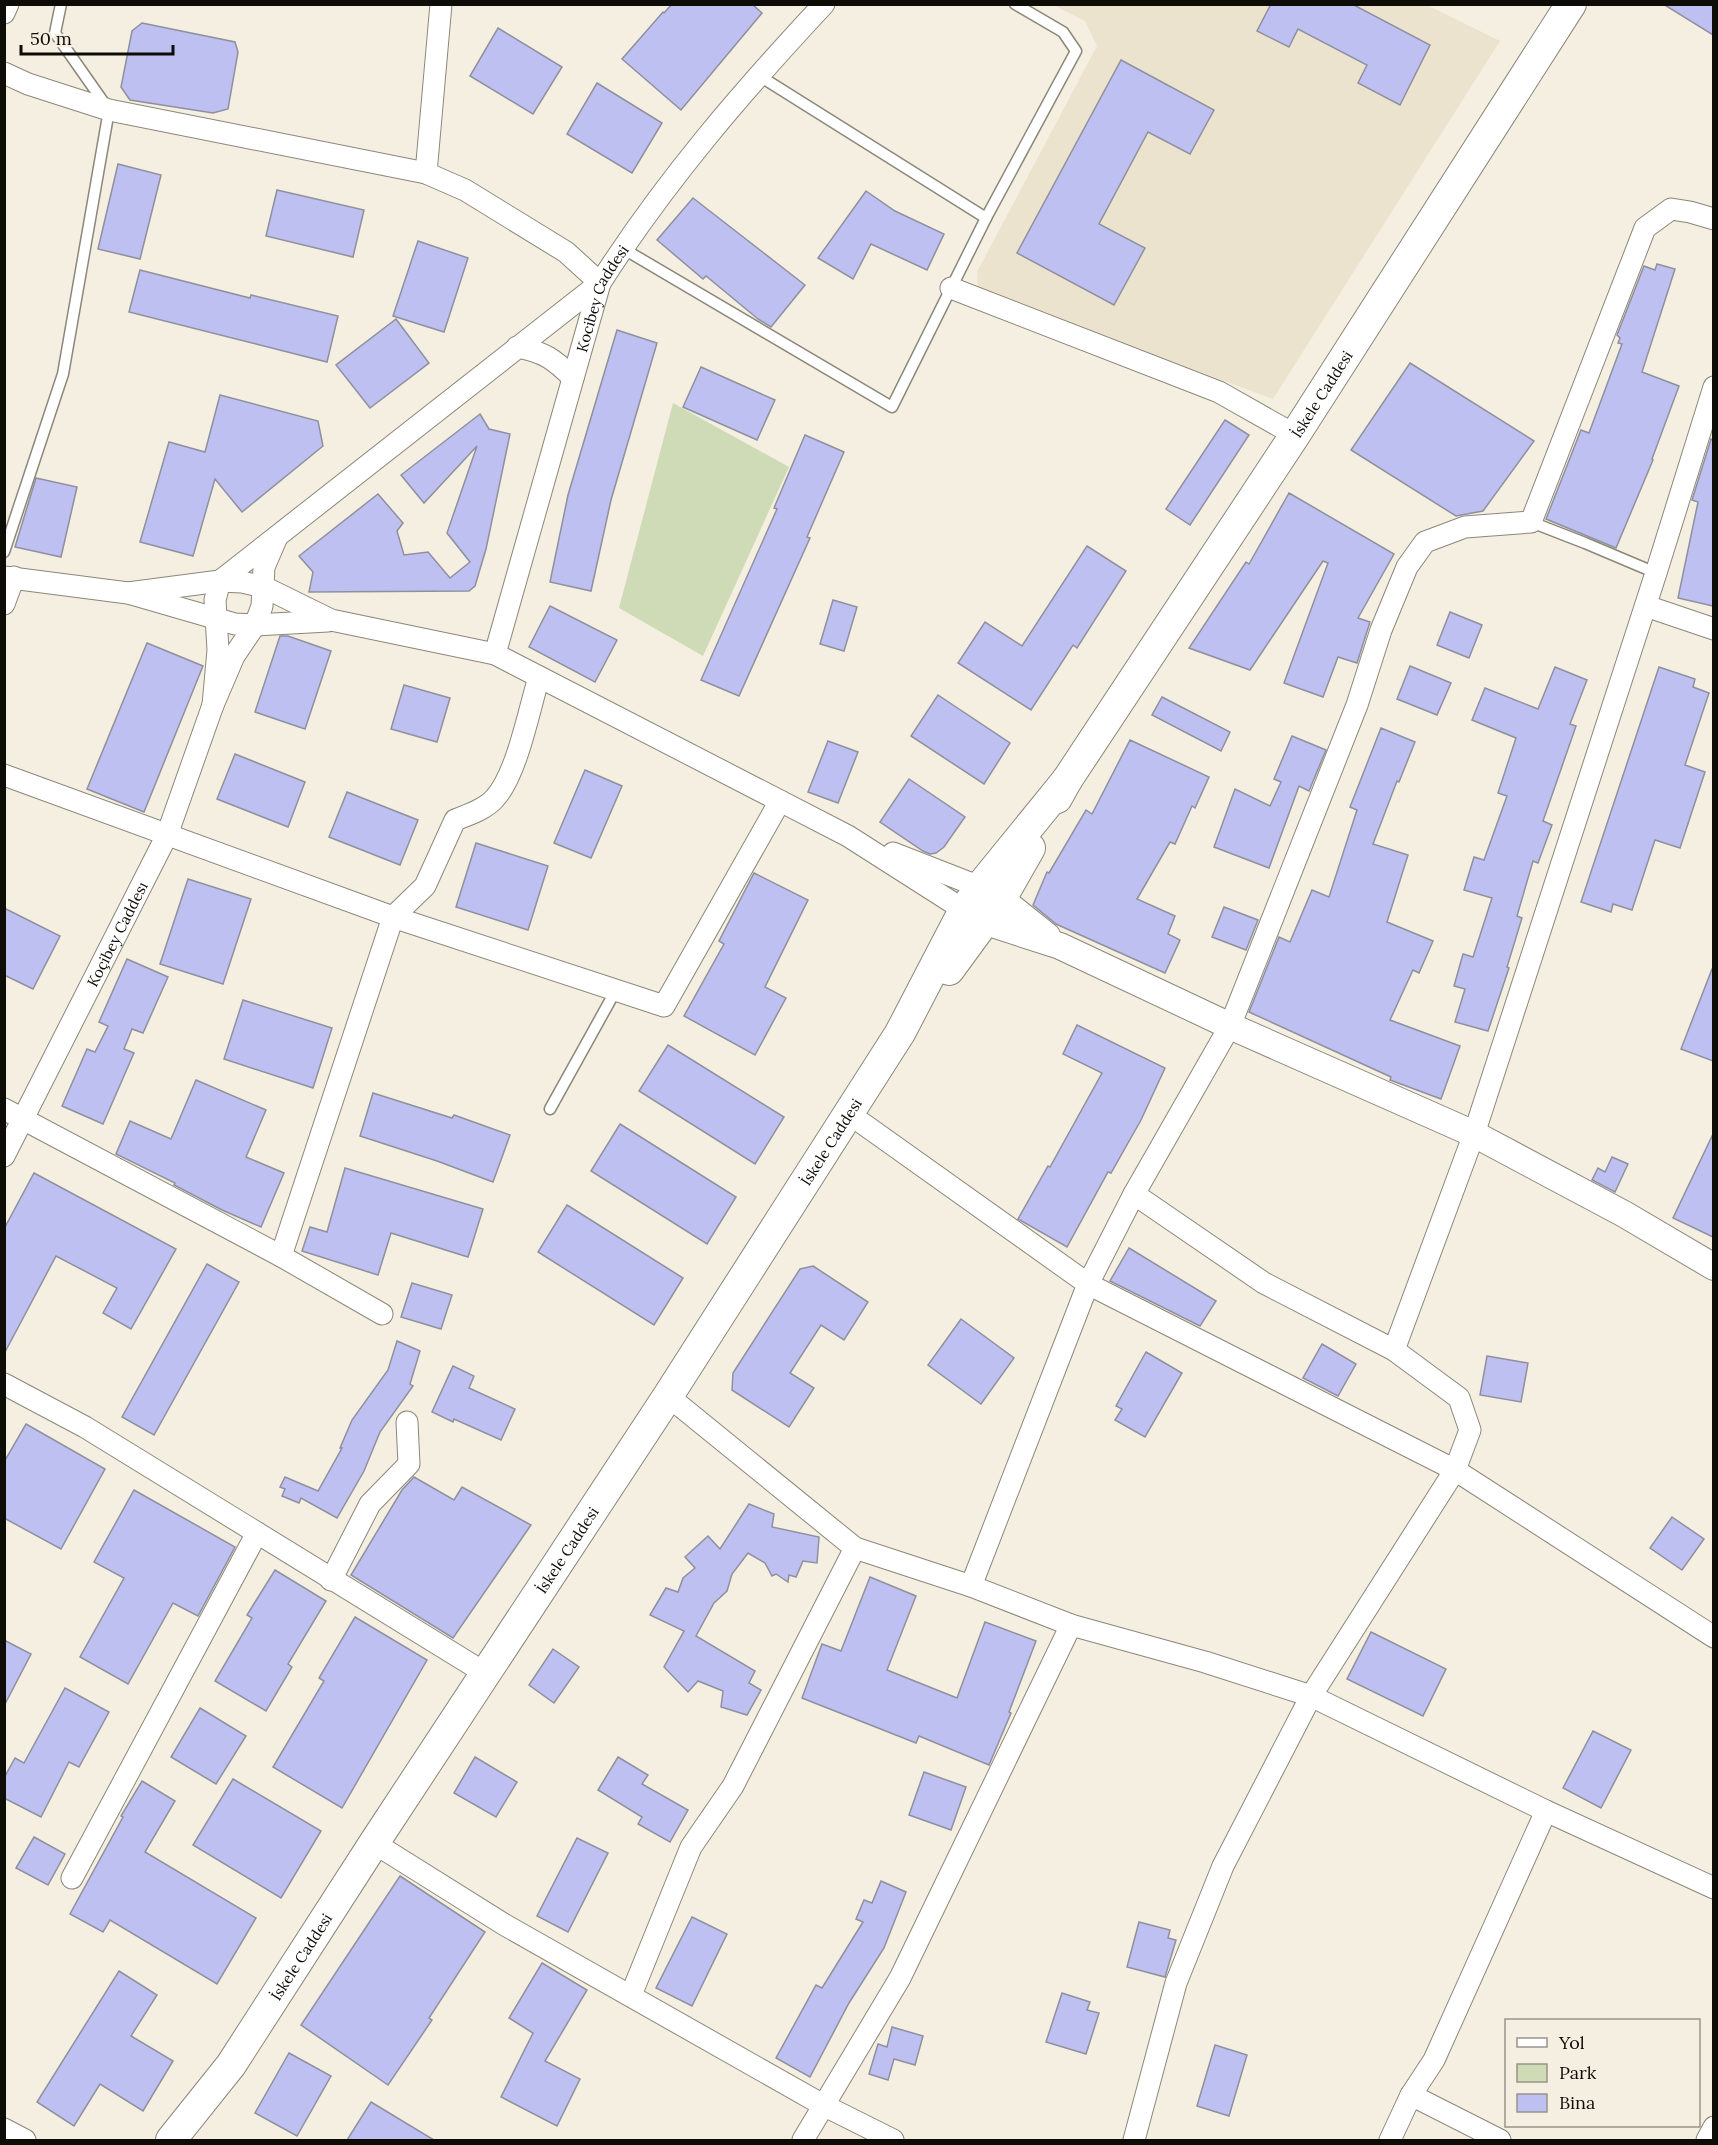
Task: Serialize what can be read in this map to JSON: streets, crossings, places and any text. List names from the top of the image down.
{
  "streets": {
    "main road": ["İskele Caddesi"],
    "street": ["Kocibey Caddesi", "Koçibey Caddesı"]
  },
  "legend": ["Yol", "Park", "Bina"],
  "scale_bar": "50 m"
}
